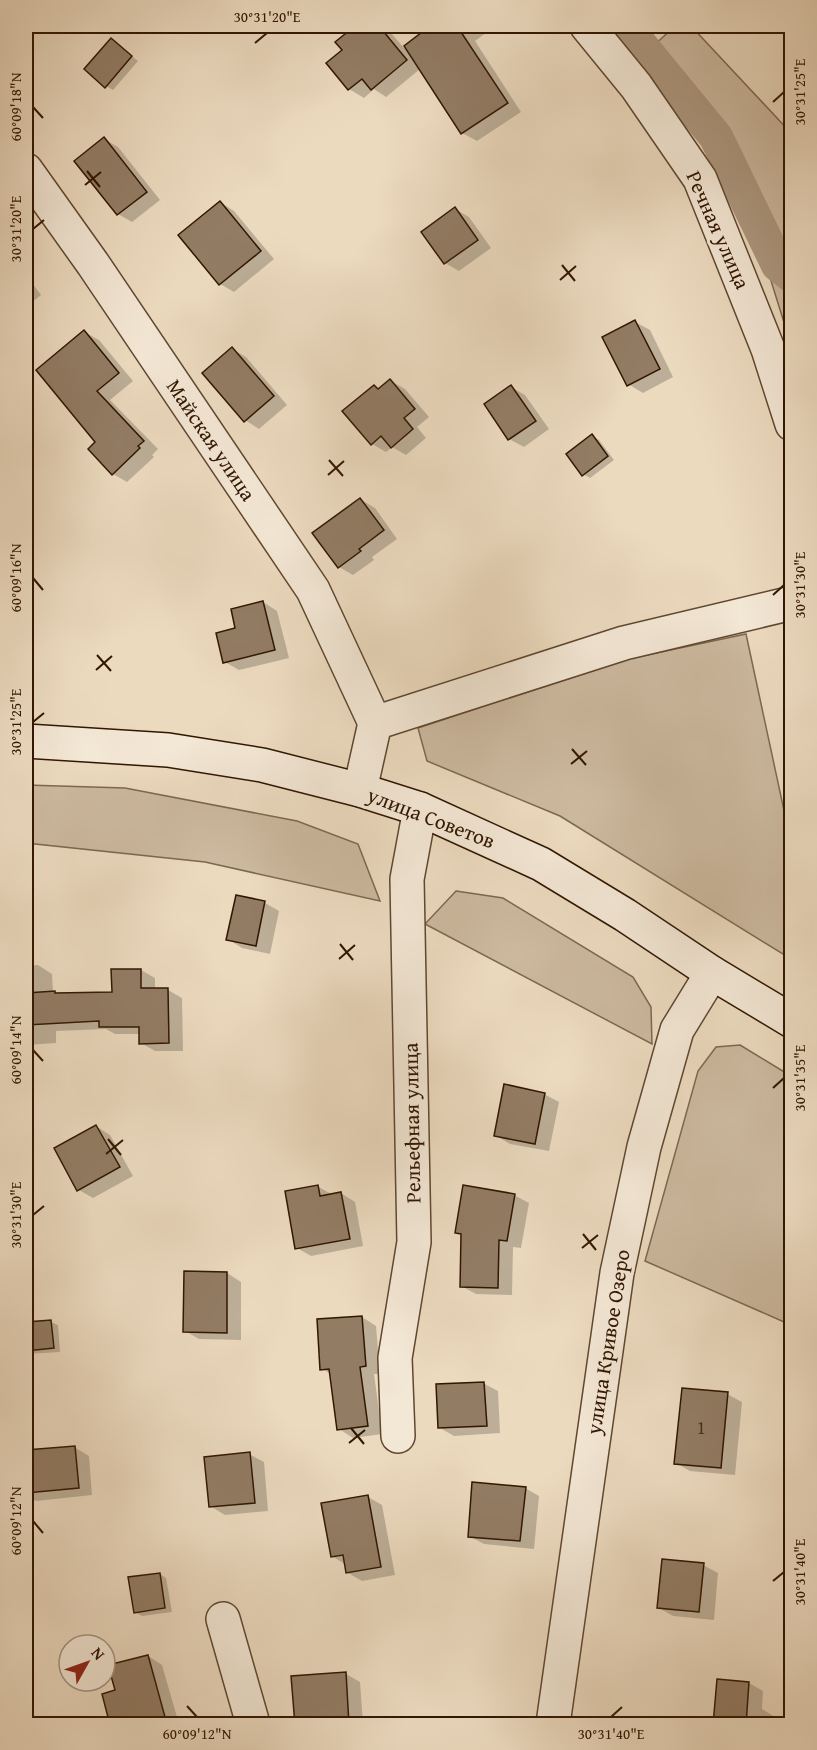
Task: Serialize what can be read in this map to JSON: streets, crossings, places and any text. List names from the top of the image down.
{
  "streets": {
    "street": [
      "Речная улица",
      "Майская улица",
      "улица Советов",
      "Рельефная улица",
      "улица Кривое Озеро"
    ]
  },
  "crossings": [
    ["улица Советов", "Рельефная улица"],
    ["улица Советов", "улица Кривое Озеро"]
  ],
  "house_numbers": ["1"],
  "north": "top right",
  "coordinates": [
    "30°31'20\"E",
    "30°31'25\"E",
    "60°09'18\"N",
    "60°09'16\"N",
    "30°31'30\"E",
    "60°09'14\"N",
    "30°31'35\"E",
    "60°09'12\"N",
    "30°31'40\"E"
  ]
}
